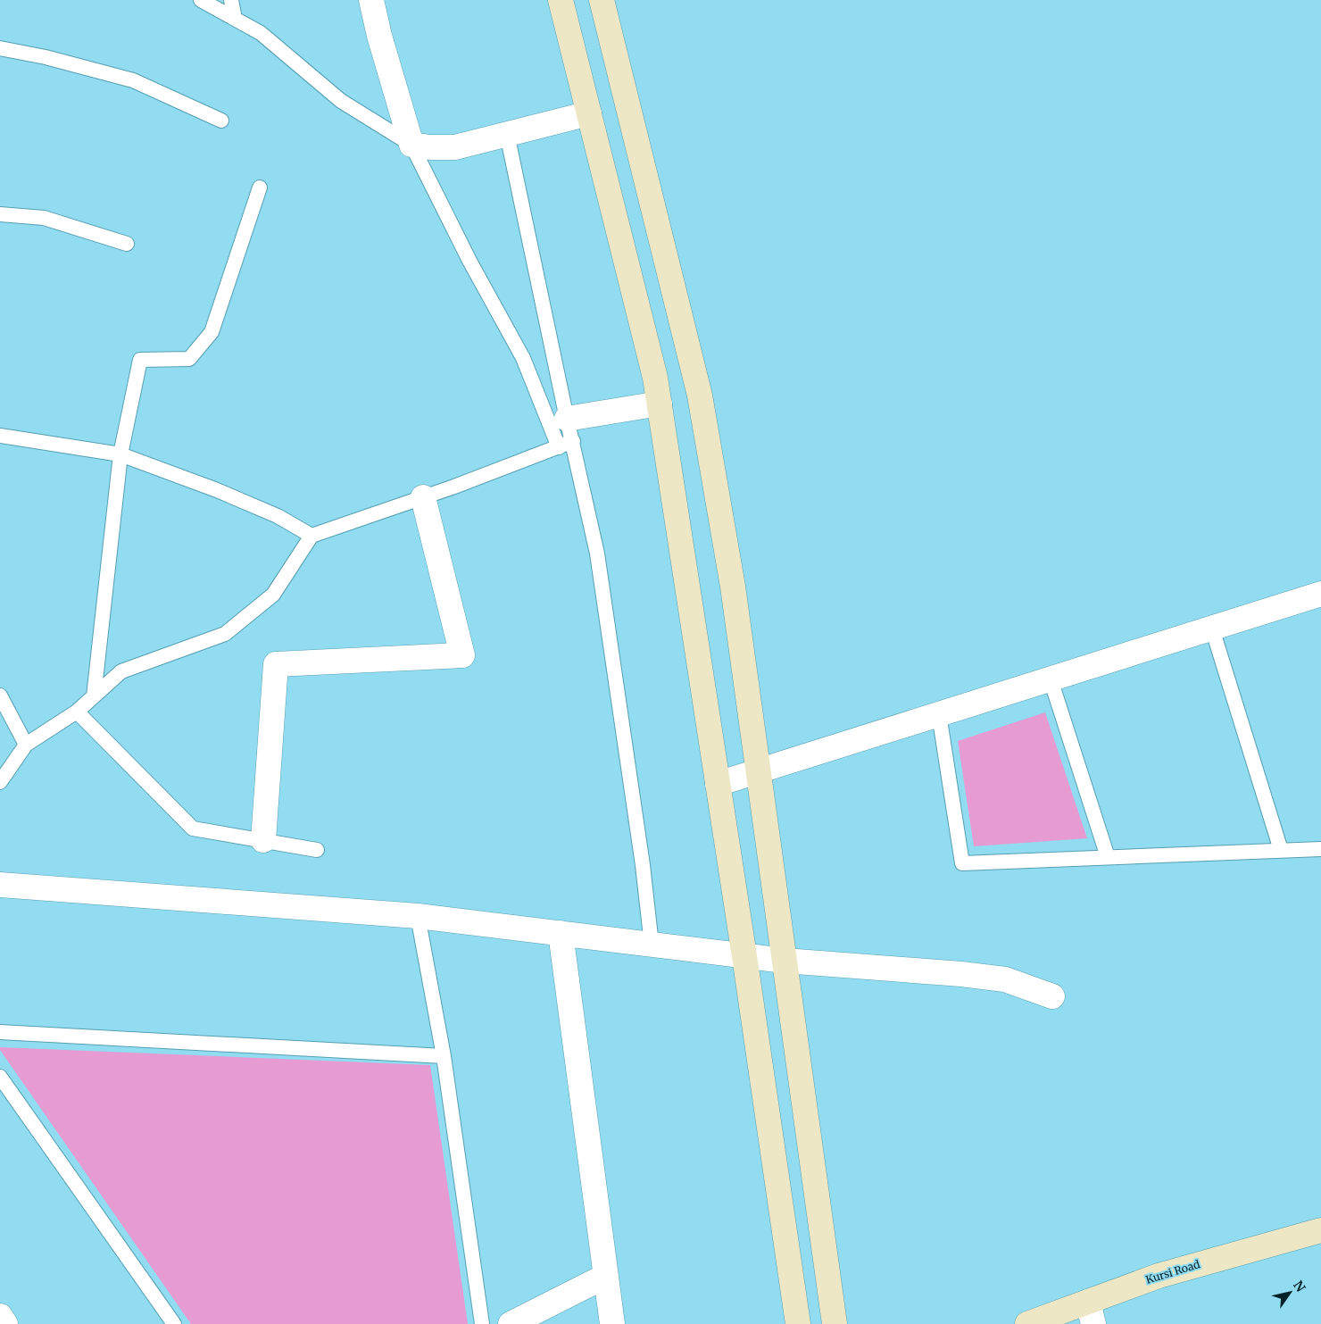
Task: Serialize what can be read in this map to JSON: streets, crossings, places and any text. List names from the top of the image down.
{
  "streets": {
    "street": ["Kursi Road"]
  },
  "north": "top right"
}
